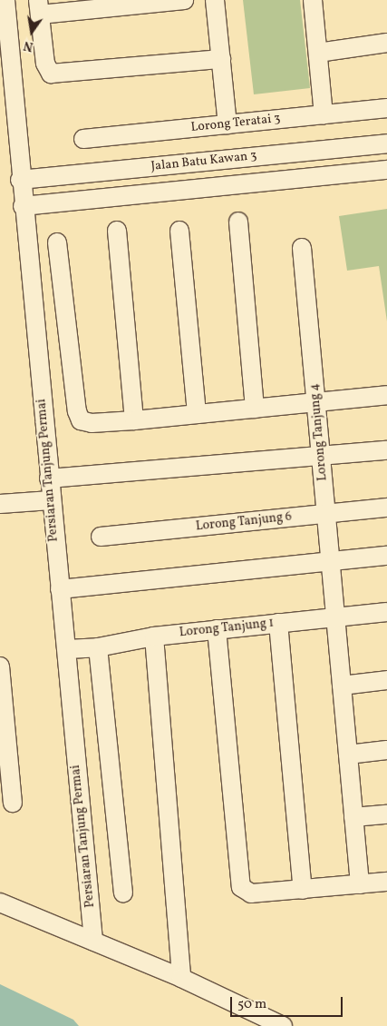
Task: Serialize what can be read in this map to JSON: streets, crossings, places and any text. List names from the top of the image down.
{
  "streets": {
    "street": [
      "Lorong Teratai 3",
      "Jalan Batu Kawan 3",
      "Lorong Tanjung 4",
      "Persiaran Tanjung Permai",
      "Lorong Tanjung 6",
      "Lorong Tanjung 1"
    ]
  },
  "crossings": [
    ["Jalan Batu Kawan 3", "Persiaran Tanjung Permai"],
    ["Lorong Tanjung 4", "Lorong Tanjung 6"],
    ["Lorong Tanjung 4", "Lorong Tanjung 1"],
    ["Persiaran Tanjung Permai", "Lorong Tanjung 1"]
  ],
  "scale_bar": "50 m",
  "north": "bottom"
}
